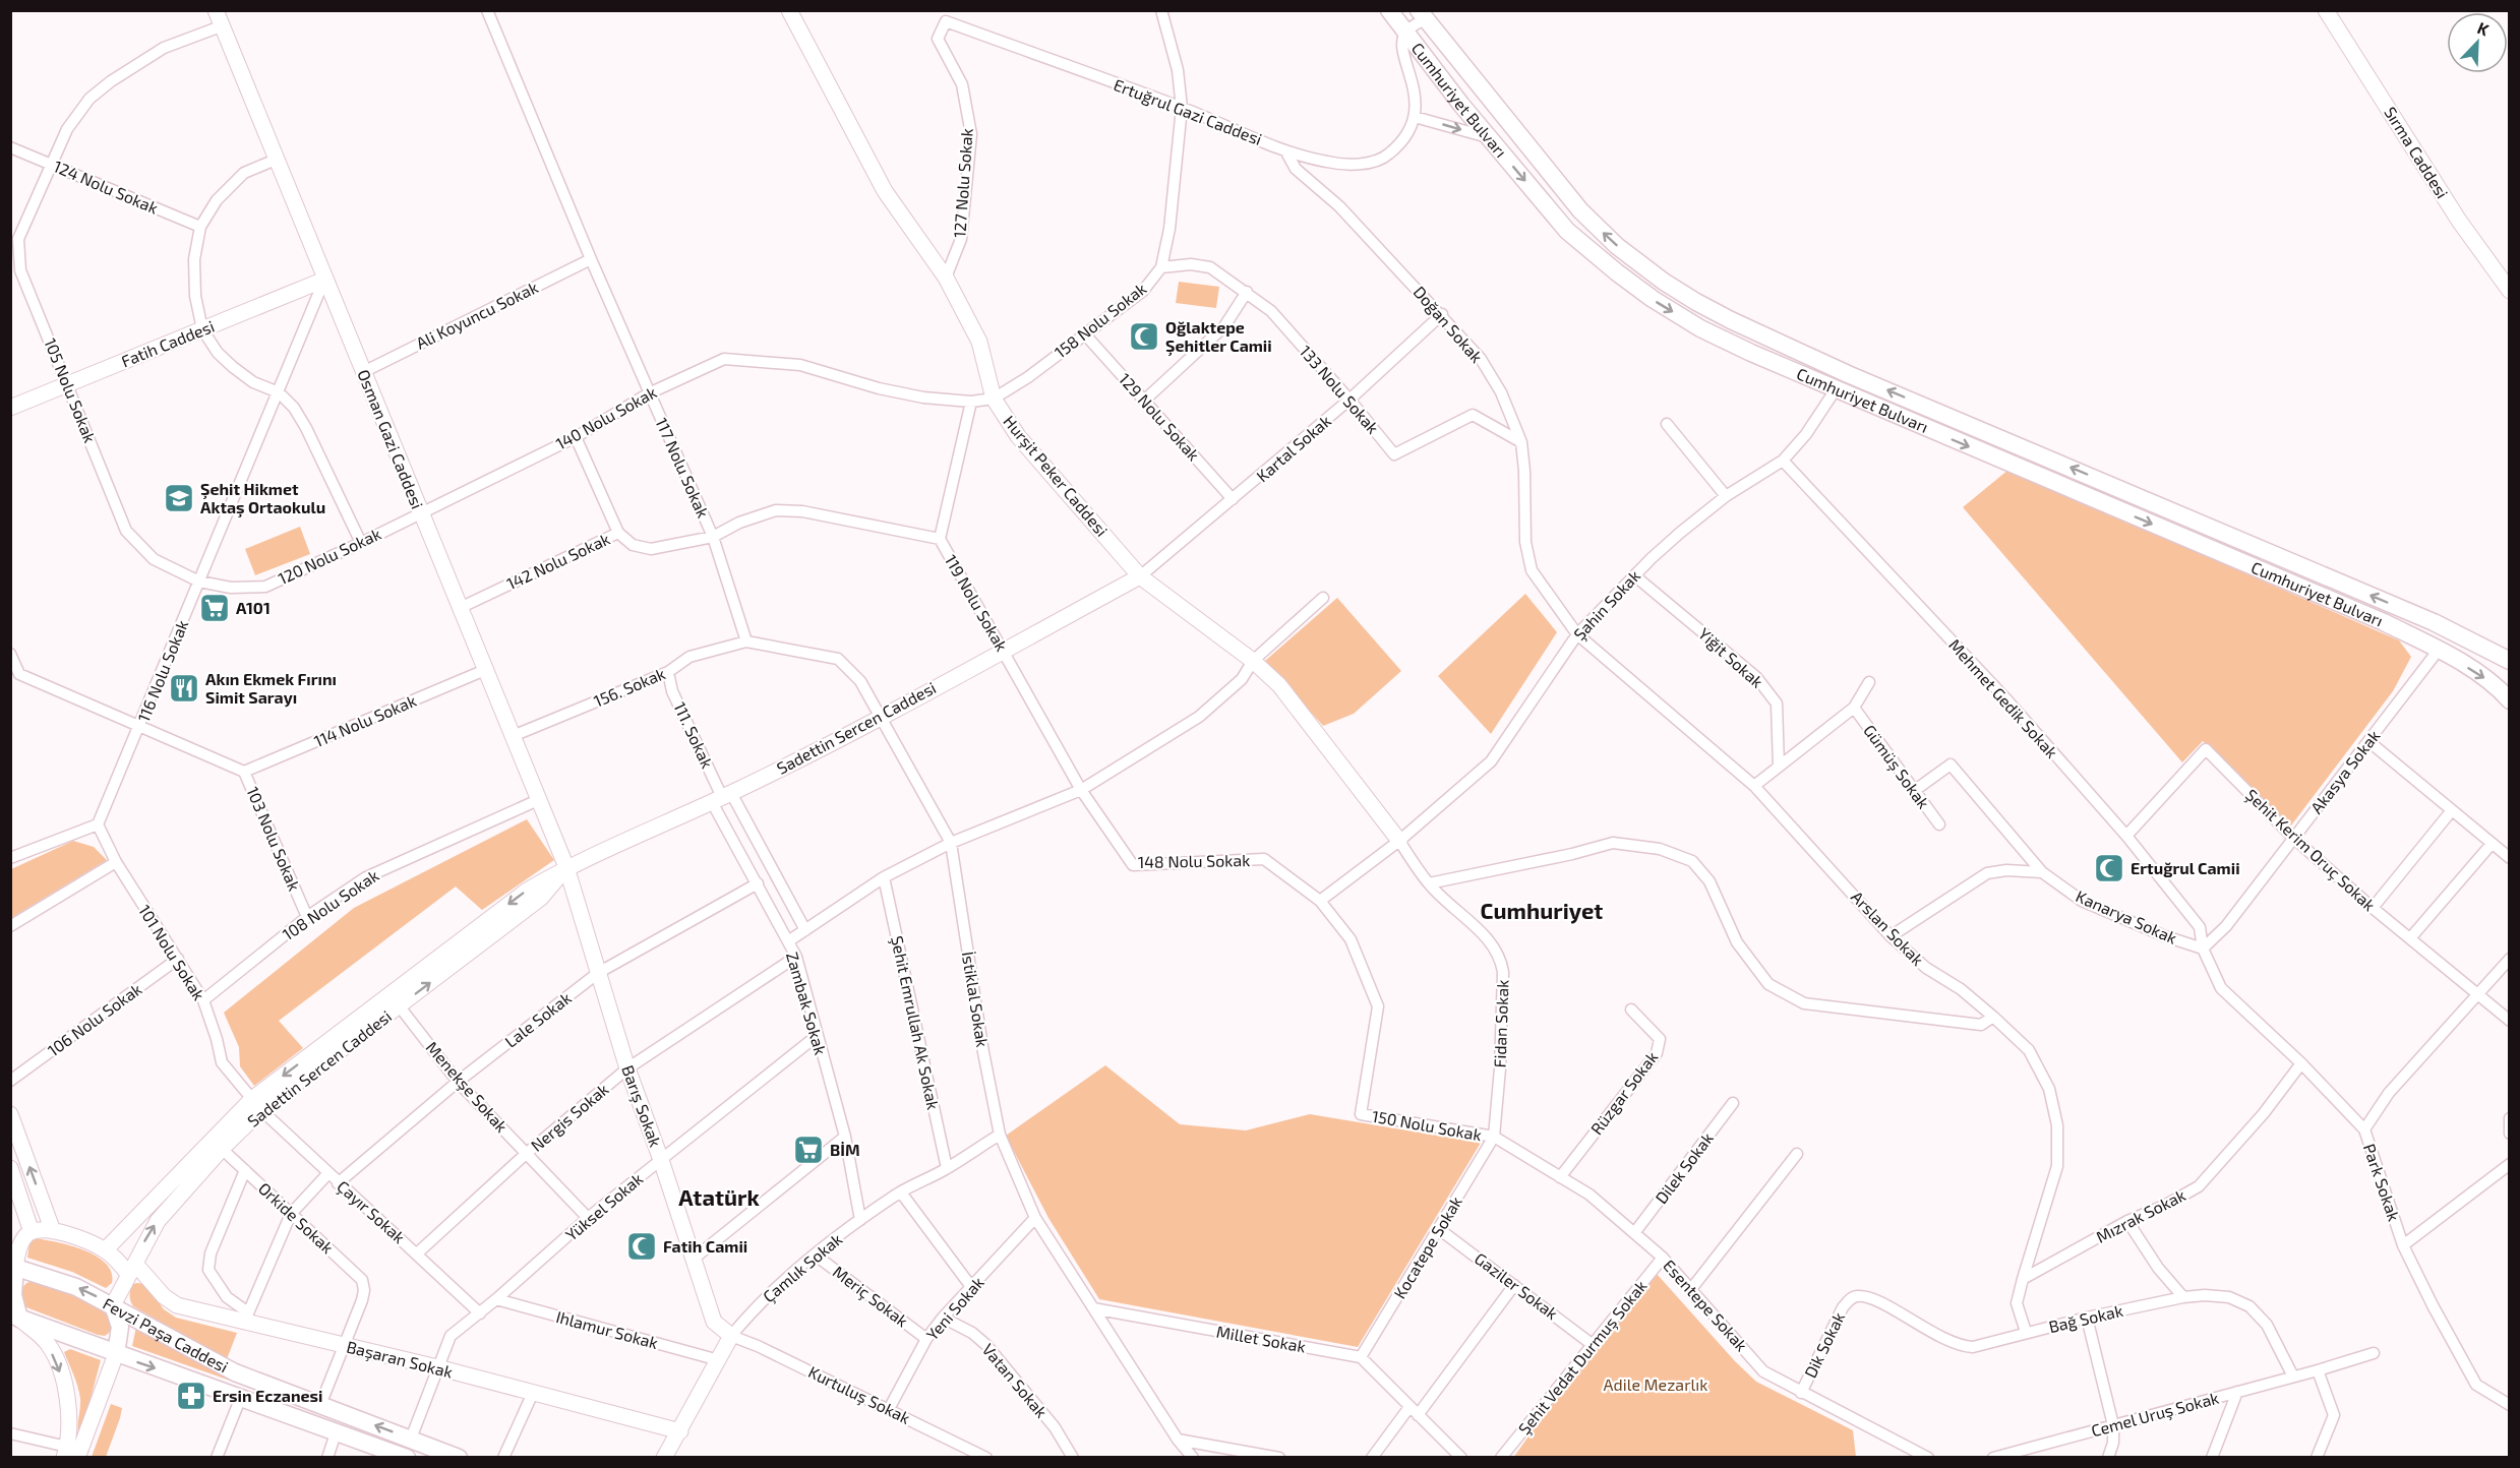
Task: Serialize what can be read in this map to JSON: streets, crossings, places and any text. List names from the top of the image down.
{
  "streets": {
    "main road": ["Cumhuriyet Bulvarı", "Fevzi Paşa Caddesi"],
    "street": [
      "Ertuğrul Gazi Caddesi",
      "Sırma Caddesi",
      "127 Nolu Sokak",
      "124 Nolu Sokak",
      "Ali Koyuncu Sokak",
      "158 Nolu Sokak",
      "Doğan Sokak",
      "Fatih Caddesi",
      "133 Nolu Sokak",
      "105 Nolu Sokak",
      "129 Nolu Sokak",
      "140 Nolu Sokak",
      "Osman Gazi Caddesi",
      "Kartal Sokak",
      "117 Nolu Sokak",
      "Hurşit Peker Caddesi",
      "120 Nolu Sokak",
      "142 Nolu Sokak",
      "119 Nolu Sokak",
      "Şahin Sokak",
      "Yiğit Sokak",
      "116 Nolu Sokak",
      "156. Sokak",
      "Mehmet Gedik Sokak",
      "114 Nolu Sokak",
      "Sadettin Sercen Caddesi",
      "111. Sokak",
      "Gümüş Sokak",
      "Akasya Sokak",
      "103 Nolu Sokak",
      "Şehit Kerim Oruç Sokak",
      "148 Nolu Sokak",
      "108 Nolu Sokak",
      "Kanarya Sokak",
      "Arslan Sokak",
      "101 Nolu Sokak",
      "İstiklal Sokak",
      "Zambak Sokak",
      "106 Nolu Sokak",
      "Lale Sokak",
      "Şehit Emrullah Ak Sokak",
      "Fidan Sokak",
      "Menekşe Sokak",
      "Rüzgar Sokak",
      "Barış Sokak",
      "Nergis Sokak",
      "150 Nolu Sokak",
      "Dilek Sokak",
      "Park Sokak",
      "Yüksel Sokak",
      "Çayır Sokak",
      "Mızrak Sokak",
      "Orkide Sokak",
      "Kocatepe Sokak",
      "Çamlık Sokak",
      "Gaziler Sokak",
      "Meriç Sokak",
      "Esentepe Sokak",
      "Yeni Sokak",
      "Bağ Sokak",
      "Ihlamur Sokak",
      "Millet Sokak",
      "Dik Sokak",
      "Şehit Vedat Durmuş Sokak",
      "Başaran Sokak",
      "Vatan Sokak",
      "Kurtuluş Sokak",
      "Cemel Uruş Sokak"
    ]
  },
  "crossings": [
    ["Cumhuriyet Bulvarı", "Şahin Sokak"],
    ["Cumhuriyet Bulvarı", "Akasya Sokak"],
    ["Ertuğrul Gazi Caddesi", "127 Nolu Sokak"],
    ["Ertuğrul Gazi Caddesi", "158 Nolu Sokak"],
    ["Ertuğrul Gazi Caddesi", "Doğan Sokak"],
    ["127 Nolu Sokak", "Hurşit Peker Caddesi"],
    ["124 Nolu Sokak", "105 Nolu Sokak"],
    ["Ali Koyuncu Sokak", "Osman Gazi Caddesi"],
    ["Ali Koyuncu Sokak", "117 Nolu Sokak"],
    ["158 Nolu Sokak", "133 Nolu Sokak"],
    ["158 Nolu Sokak", "129 Nolu Sokak"],
    ["158 Nolu Sokak", "140 Nolu Sokak"],
    ["158 Nolu Sokak", "Hurşit Peker Caddesi"],
    ["Doğan Sokak", "133 Nolu Sokak"],
    ["Doğan Sokak", "Kartal Sokak"],
    ["Doğan Sokak", "Şahin Sokak"],
    ["Doğan Sokak", "Arslan Sokak"],
    ["Fatih Caddesi", "105 Nolu Sokak"],
    ["Fatih Caddesi", "Osman Gazi Caddesi"],
    ["Fatih Caddesi", "116 Nolu Sokak"],
    ["133 Nolu Sokak", "Kartal Sokak"],
    ["105 Nolu Sokak", "Osman Gazi Caddesi"],
    ["105 Nolu Sokak", "120 Nolu Sokak"],
    ["105 Nolu Sokak", "116 Nolu Sokak"],
    ["129 Nolu Sokak", "Kartal Sokak"],
    ["140 Nolu Sokak", "Osman Gazi Caddesi"],
    ["140 Nolu Sokak", "117 Nolu Sokak"],
    ["140 Nolu Sokak", "Hurşit Peker Caddesi"],
    ["140 Nolu Sokak", "120 Nolu Sokak"],
    ["140 Nolu Sokak", "119 Nolu Sokak"],
    ["Osman Gazi Caddesi", "120 Nolu Sokak"],
    ["Osman Gazi Caddesi", "142 Nolu Sokak"],
    ["Osman Gazi Caddesi", "116 Nolu Sokak"],
    ["Osman Gazi Caddesi", "156. Sokak"],
    ["Osman Gazi Caddesi", "114 Nolu Sokak"],
    ["Osman Gazi Caddesi", "Sadettin Sercen Caddesi"],
    ["Osman Gazi Caddesi", "108 Nolu Sokak"],
    ["Osman Gazi Caddesi", "Barış Sokak"],
    ["Kartal Sokak", "Hurşit Peker Caddesi"],
    ["Kartal Sokak", "Sadettin Sercen Caddesi"],
    ["117 Nolu Sokak", "142 Nolu Sokak"],
    ["117 Nolu Sokak", "156. Sokak"],
    ["Hurşit Peker Caddesi", "Şahin Sokak"],
    ["Hurşit Peker Caddesi", "Sadettin Sercen Caddesi"],
    ["Hurşit Peker Caddesi", "Fidan Sokak"],
    ["120 Nolu Sokak", "116 Nolu Sokak"],
    ["142 Nolu Sokak", "119 Nolu Sokak"],
    ["119 Nolu Sokak", "Sadettin Sercen Caddesi"],
    ["119 Nolu Sokak", "148 Nolu Sokak"],
    ["Şahin Sokak", "Yiğit Sokak"],
    ["Şahin Sokak", "Mehmet Gedik Sokak"],
    ["Şahin Sokak", "148 Nolu Sokak"],
    ["Şahin Sokak", "Arslan Sokak"],
    ["Şahin Sokak", "Fidan Sokak"],
    ["116 Nolu Sokak", "103 Nolu Sokak"],
    ["116 Nolu Sokak", "101 Nolu Sokak"],
    ["156. Sokak", "111. Sokak"],
    ["Mehmet Gedik Sokak", "Akasya Sokak"],
    ["Mehmet Gedik Sokak", "Şehit Kerim Oruç Sokak"],
    ["Mehmet Gedik Sokak", "Kanarya Sokak"],
    ["Mehmet Gedik Sokak", "Park Sokak"],
    ["114 Nolu Sokak", "103 Nolu Sokak"],
    ["Sadettin Sercen Caddesi", "111. Sokak"],
    ["Sadettin Sercen Caddesi", "101 Nolu Sokak"],
    ["Sadettin Sercen Caddesi", "Zambak Sokak"],
    ["Sadettin Sercen Caddesi", "Menekşe Sokak"],
    ["Sadettin Sercen Caddesi", "Barış Sokak"],
    ["Sadettin Sercen Caddesi", "Çayır Sokak"],
    ["Sadettin Sercen Caddesi", "Orkide Sokak"],
    ["Sadettin Sercen Caddesi", "Fevzi Paşa Caddesi"],
    ["Sadettin Sercen Caddesi", "Başaran Sokak"],
    ["111. Sokak", "Zambak Sokak"],
    ["Gümüş Sokak", "Kanarya Sokak"],
    ["Akasya Sokak", "Şehit Kerim Oruç Sokak"],
    ["Akasya Sokak", "Kanarya Sokak"],
    ["Akasya Sokak", "Park Sokak"],
    ["103 Nolu Sokak", "108 Nolu Sokak"],
    ["148 Nolu Sokak", "150 Nolu Sokak"],
    ["108 Nolu Sokak", "101 Nolu Sokak"],
    ["Kanarya Sokak", "Park Sokak"],
    ["Arslan Sokak", "Mızrak Sokak"],
    ["101 Nolu Sokak", "106 Nolu Sokak"],
    ["101 Nolu Sokak", "Çayır Sokak"],
    ["İstiklal Sokak", "Çamlık Sokak"],
    ["İstiklal Sokak", "Yeni Sokak"],
    ["İstiklal Sokak", "Millet Sokak"],
    ["Zambak Sokak", "Lale Sokak"],
    ["Zambak Sokak", "Nergis Sokak"],
    ["Zambak Sokak", "Yüksel Sokak"],
    ["Zambak Sokak", "Çamlık Sokak"],
    ["Lale Sokak", "Menekşe Sokak"],
    ["Lale Sokak", "Barış Sokak"],
    ["Lale Sokak", "Çayır Sokak"],
    ["Şehit Emrullah Ak Sokak", "Çamlık Sokak"],
    ["Fidan Sokak", "150 Nolu Sokak"],
    ["Fidan Sokak", "Kocatepe Sokak"],
    ["Fidan Sokak", "Esentepe Sokak"],
    ["Menekşe Sokak", "Nergis Sokak"],
    ["Menekşe Sokak", "Yüksel Sokak"],
    ["Rüzgar Sokak", "Esentepe Sokak"],
    ["Barış Sokak", "Nergis Sokak"],
    ["Barış Sokak", "Yüksel Sokak"],
    ["Barış Sokak", "Çamlık Sokak"],
    ["Barış Sokak", "Kurtuluş Sokak"],
    ["Nergis Sokak", "Çayır Sokak"],
    ["150 Nolu Sokak", "Kocatepe Sokak"],
    ["150 Nolu Sokak", "Esentepe Sokak"],
    ["Dilek Sokak", "Esentepe Sokak"],
    ["Park Sokak", "Mızrak Sokak"],
    ["Yüksel Sokak", "Çayır Sokak"],
    ["Yüksel Sokak", "Ihlamur Sokak"],
    ["Yüksel Sokak", "Fevzi Paşa Caddesi"],
    ["Yüksel Sokak", "Başaran Sokak"],
    ["Orkide Sokak", "Başaran Sokak"],
    ["Kocatepe Sokak", "Gaziler Sokak"],
    ["Kocatepe Sokak", "Esentepe Sokak"],
    ["Kocatepe Sokak", "Millet Sokak"],
    ["Çamlık Sokak", "Meriç Sokak"],
    ["Çamlık Sokak", "Ihlamur Sokak"],
    ["Çamlık Sokak", "Başaran Sokak"],
    ["Çamlık Sokak", "Kurtuluş Sokak"],
    ["Gaziler Sokak", "Şehit Vedat Durmuş Sokak"],
    ["Meriç Sokak", "Yeni Sokak"],
    ["Esentepe Sokak", "Dik Sokak"],
    ["Esentepe Sokak", "Şehit Vedat Durmuş Sokak"],
    ["Yeni Sokak", "Vatan Sokak"],
    ["Yeni Sokak", "Kurtuluş Sokak"],
    ["Bağ Sokak", "Dik Sokak"],
    ["Bağ Sokak", "Cemel Uruş Sokak"]
  ],
  "districts": ["Cumhuriyet", "Atatürk"],
  "parks": ["Adile Mezarlık"],
  "places": {
    "mosque": ["Oğlaktepe Şehitler Camii", "Ertuğrul Camii", "Fatih Camii"],
    "school or university": ["Şehit Hikmet Aktaş Ortaokulu"],
    "supermarket": ["A101", "BİM"],
    "restaurant": ["Akın Ekmek Fırını Simit Sarayı"],
    "pharmacy": ["Ersin Eczanesi"]
  },
  "north": "top right"
}
